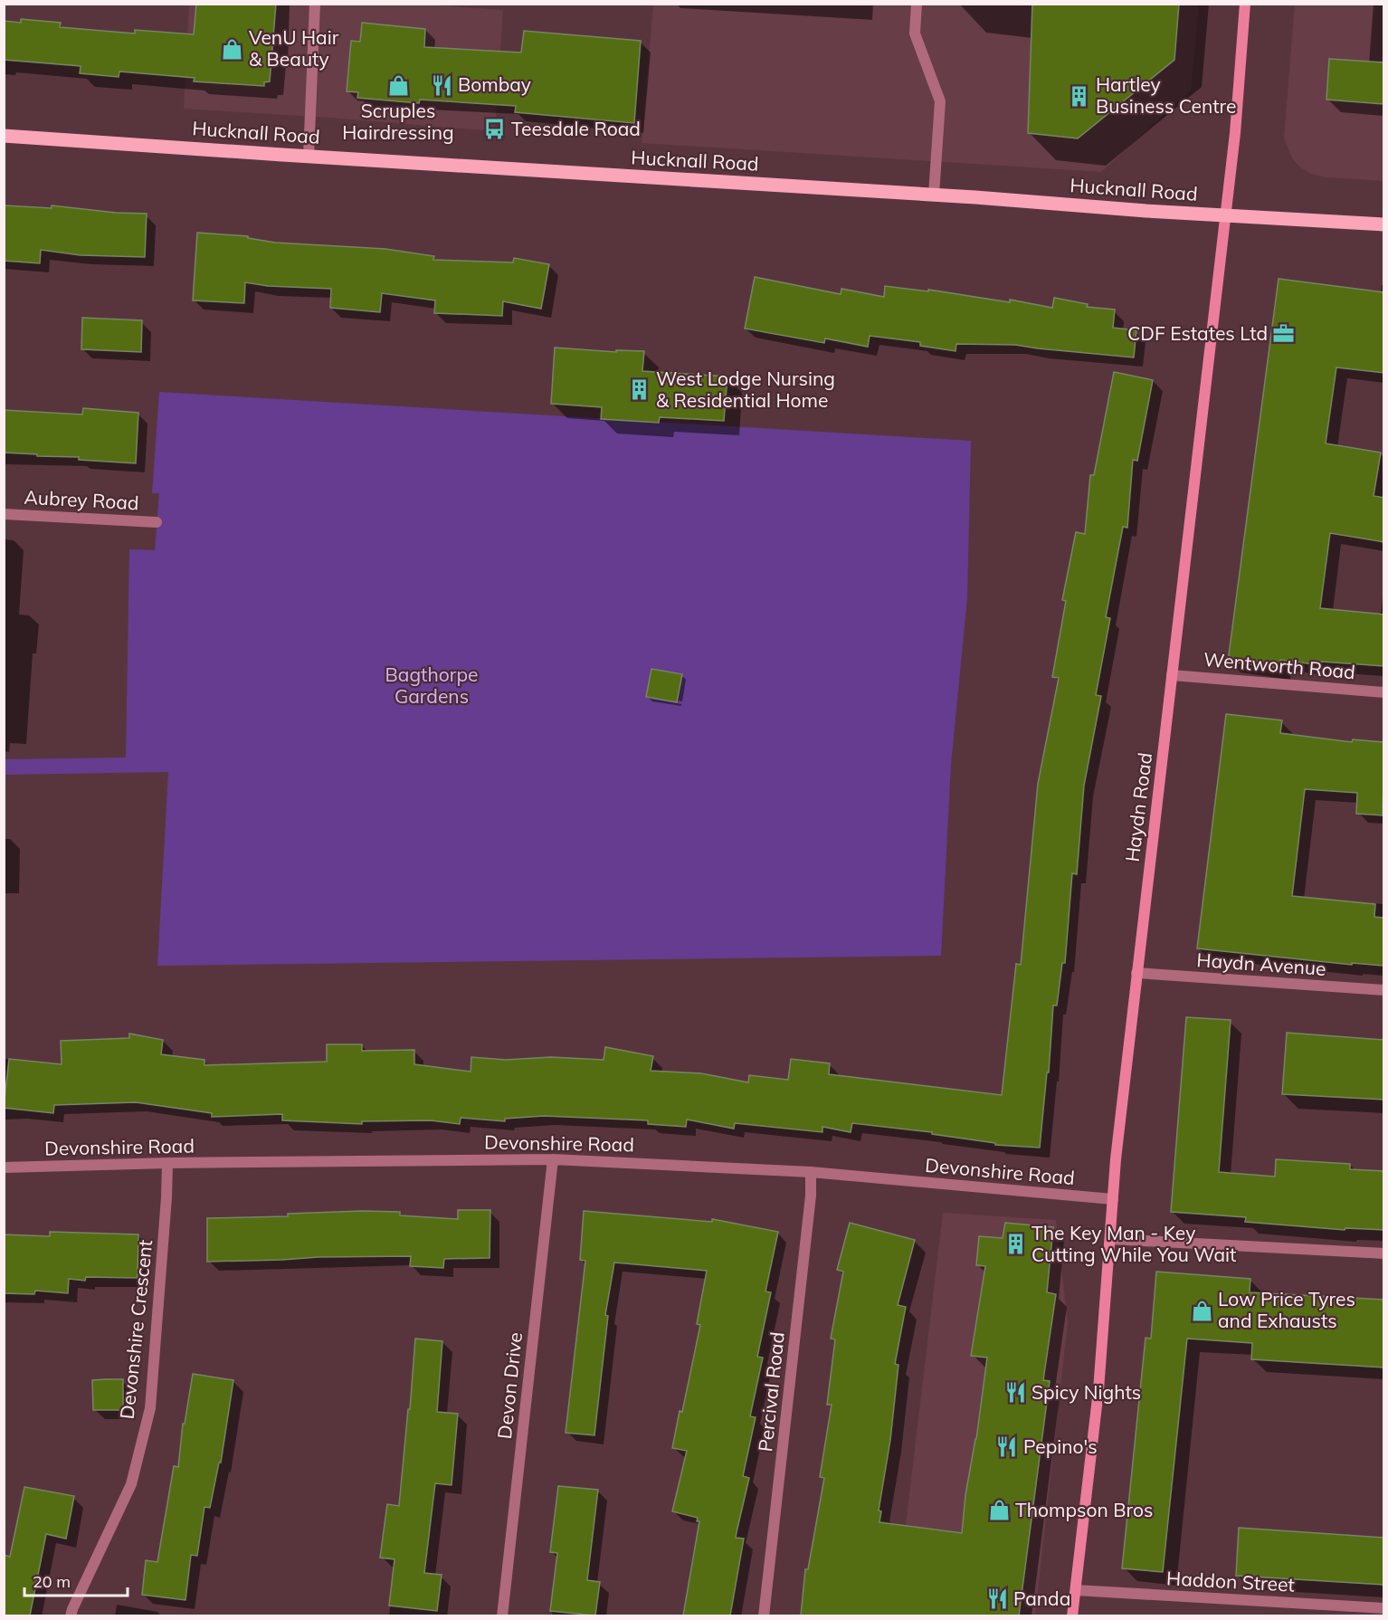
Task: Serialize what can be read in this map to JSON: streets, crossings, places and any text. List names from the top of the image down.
{
  "streets": {
    "main road": ["Hucknall Road"],
    "street": [
      "Aubrey Road",
      "Wentworth Road",
      "Haydn Road",
      "Haydn Avenue",
      "Devonshire Road",
      "Devonshire Crescent",
      "Devon Drive",
      "Percival Road",
      "Haddon Street"
    ]
  },
  "crossings": [
    ["Hucknall Road", "Haydn Road"],
    ["Wentworth Road", "Haydn Road"],
    ["Haydn Road", "Haydn Avenue"],
    ["Haydn Road", "Devonshire Road"],
    ["Haydn Road", "Haddon Street"],
    ["Devonshire Road", "Devonshire Crescent"],
    ["Devonshire Road", "Devon Drive"],
    ["Devonshire Road", "Percival Road"]
  ],
  "parks": ["Bagthorpe Gardens"],
  "places": {
    "shop": [
      "VenU Hair & Beauty",
      "Scruples Hairdressing",
      "Low Price Tyres and Exhausts",
      "Thompson Bros"
    ],
    "restaurant": [
      "Bombay",
      "Spicy Nights",
      "Pepino's",
      "Panda"
    ],
    "building": ["Hartley Business Centre", "West Lodge Nursing & Residential Home", "The Key Man - Key Cutting While You Wait"],
    "bus stop": ["Teesdale Road"],
    "office": ["CDF Estates Ltd"]
  },
  "scale_bar": "20 m"
}
